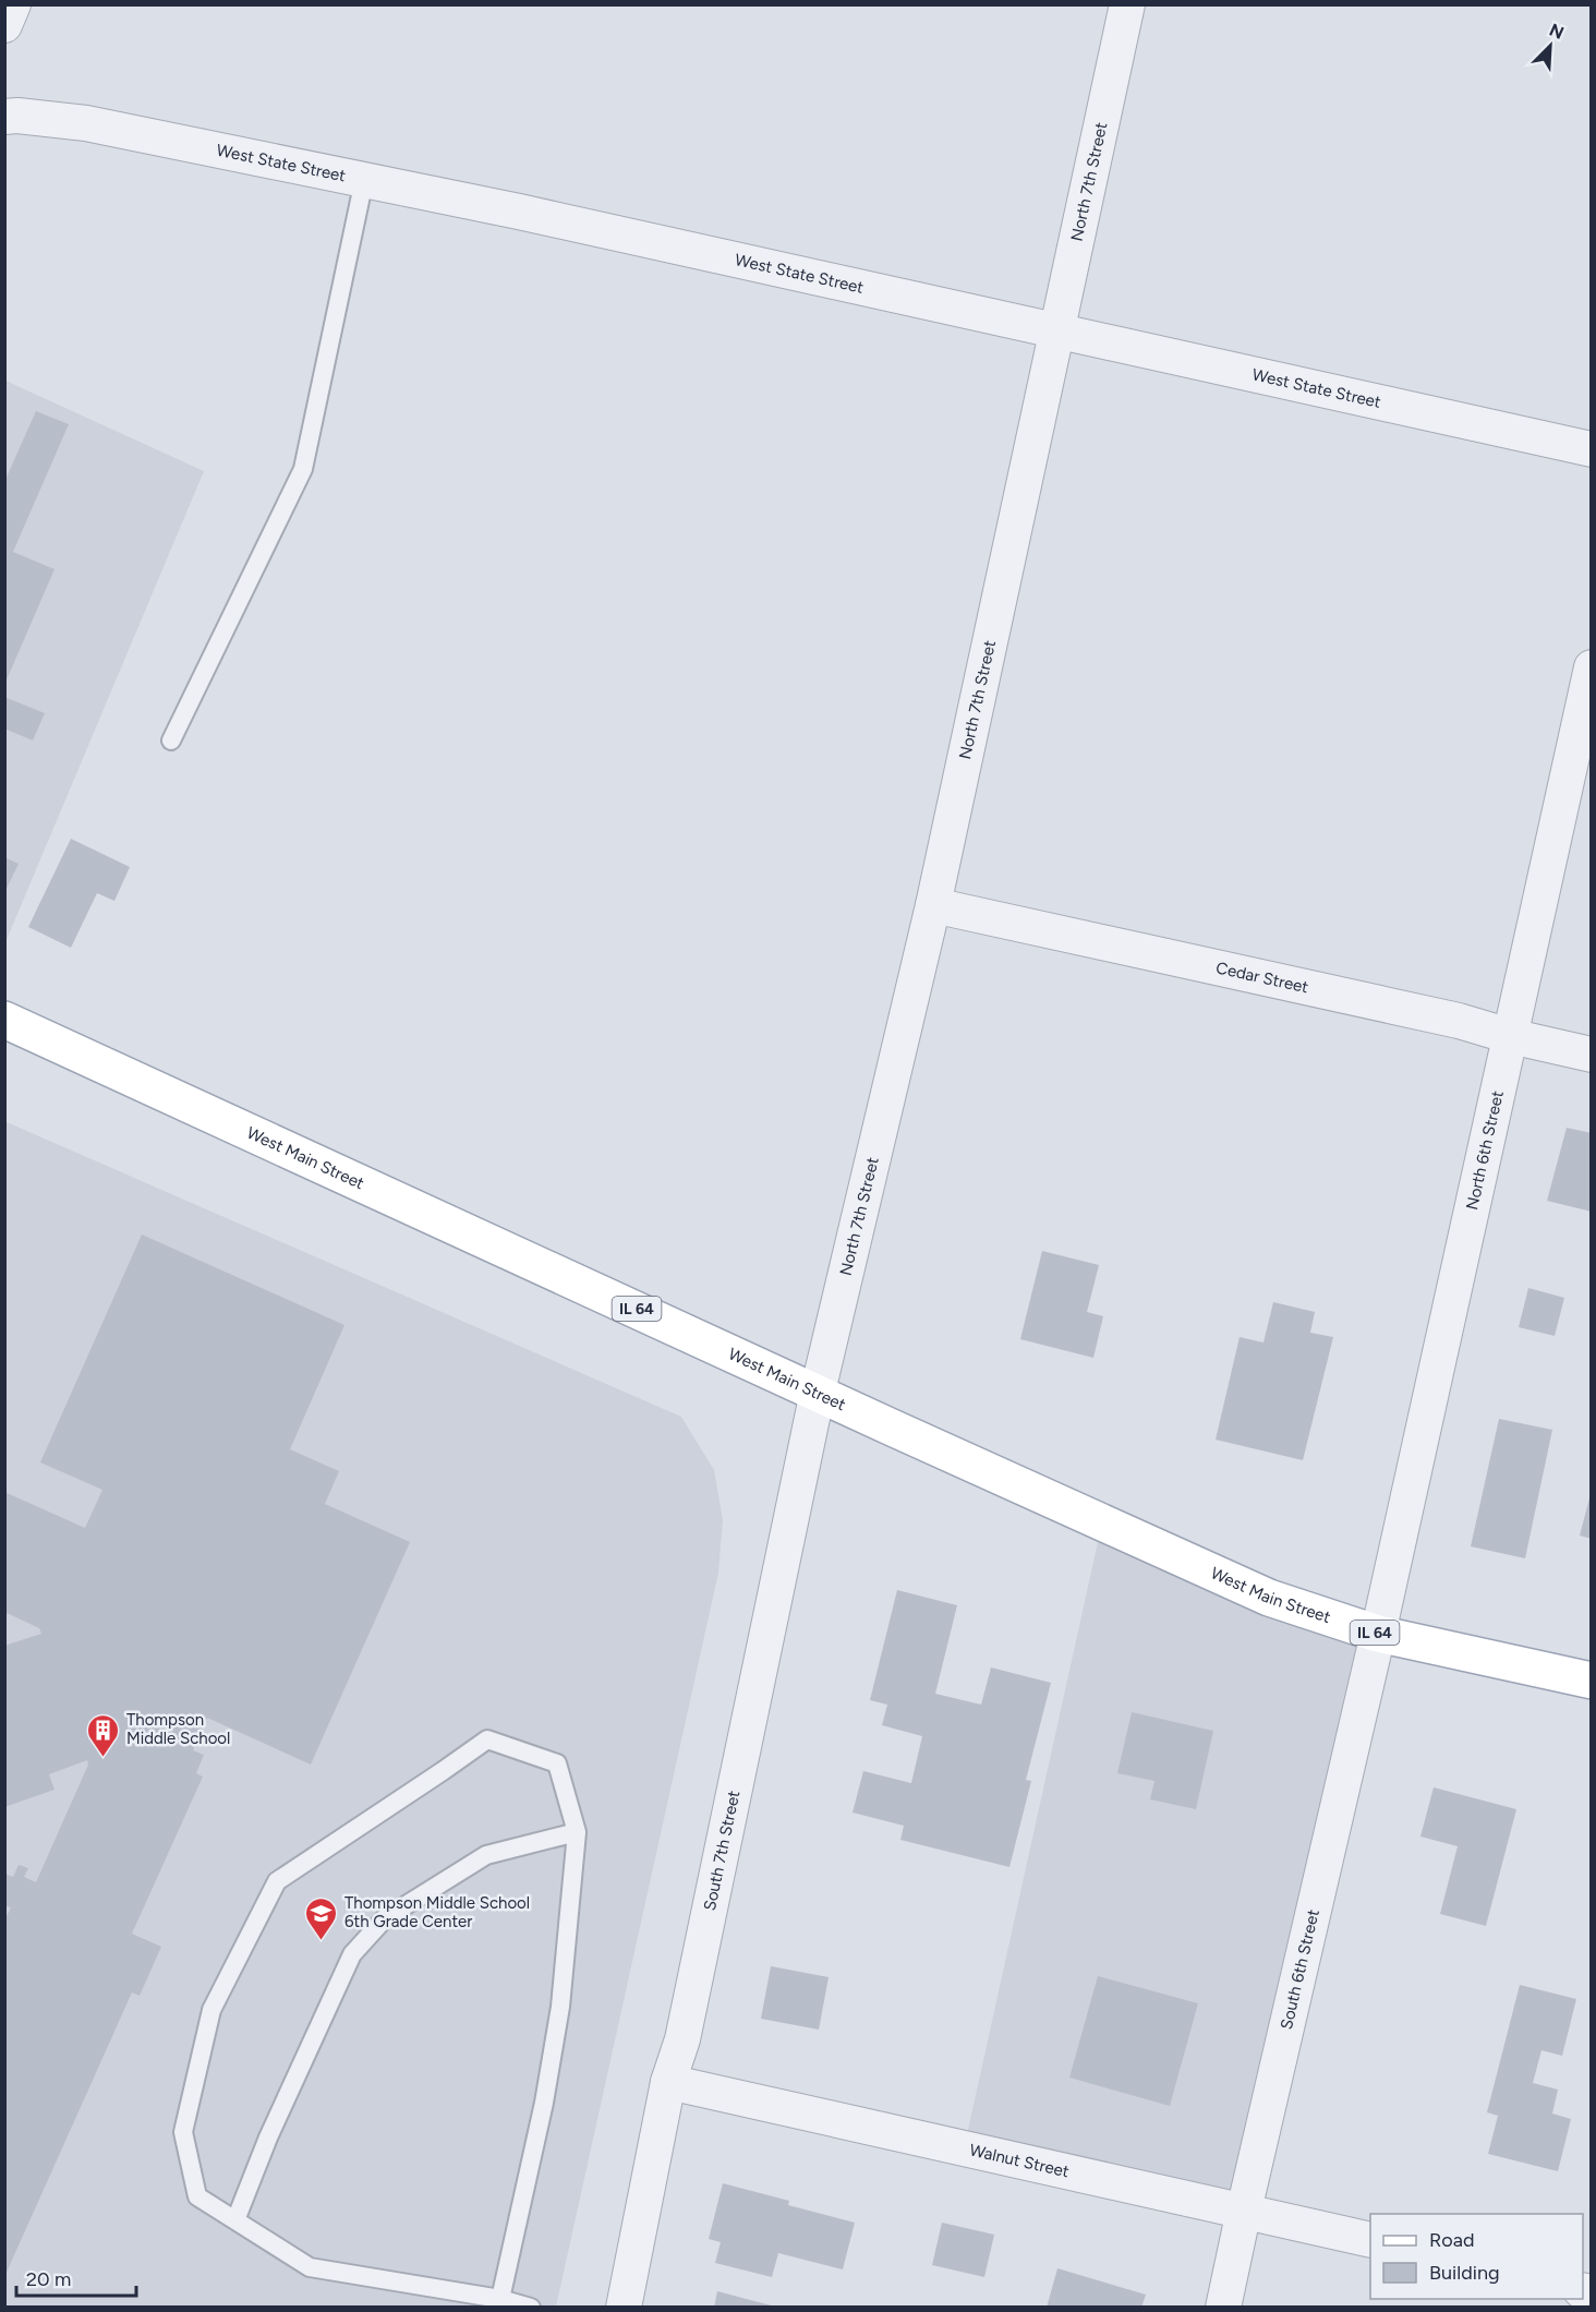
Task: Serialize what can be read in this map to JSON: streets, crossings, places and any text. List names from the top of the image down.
{
  "streets": {
    "main road": ["West Main Street", "IL 64"],
    "street": [
      "West State Street",
      "North 7th Street",
      "Cedar Street",
      "North 6th Street",
      "South 7th Street",
      "South 6th Street",
      "Walnut Street"
    ]
  },
  "crossings": [
    ["West State Street", "North 7th Street"],
    ["North 7th Street", "Cedar Street"],
    ["North 7th Street", "West Main Street"],
    ["North 7th Street", "South 7th Street"],
    ["Cedar Street", "North 6th Street"],
    ["North 6th Street", "West Main Street"],
    ["North 6th Street", "South 6th Street"],
    ["West Main Street", "South 7th Street"],
    ["West Main Street", "South 6th Street"],
    ["South 7th Street", "Walnut Street"],
    ["South 6th Street", "Walnut Street"]
  ],
  "places": {
    "building": ["Thompson Middle School"],
    "school or university": ["Thompson Middle School 6th Grade Center"]
  },
  "legend": ["Road", "Building"],
  "scale_bar": "20 m",
  "north": "top right"
}
